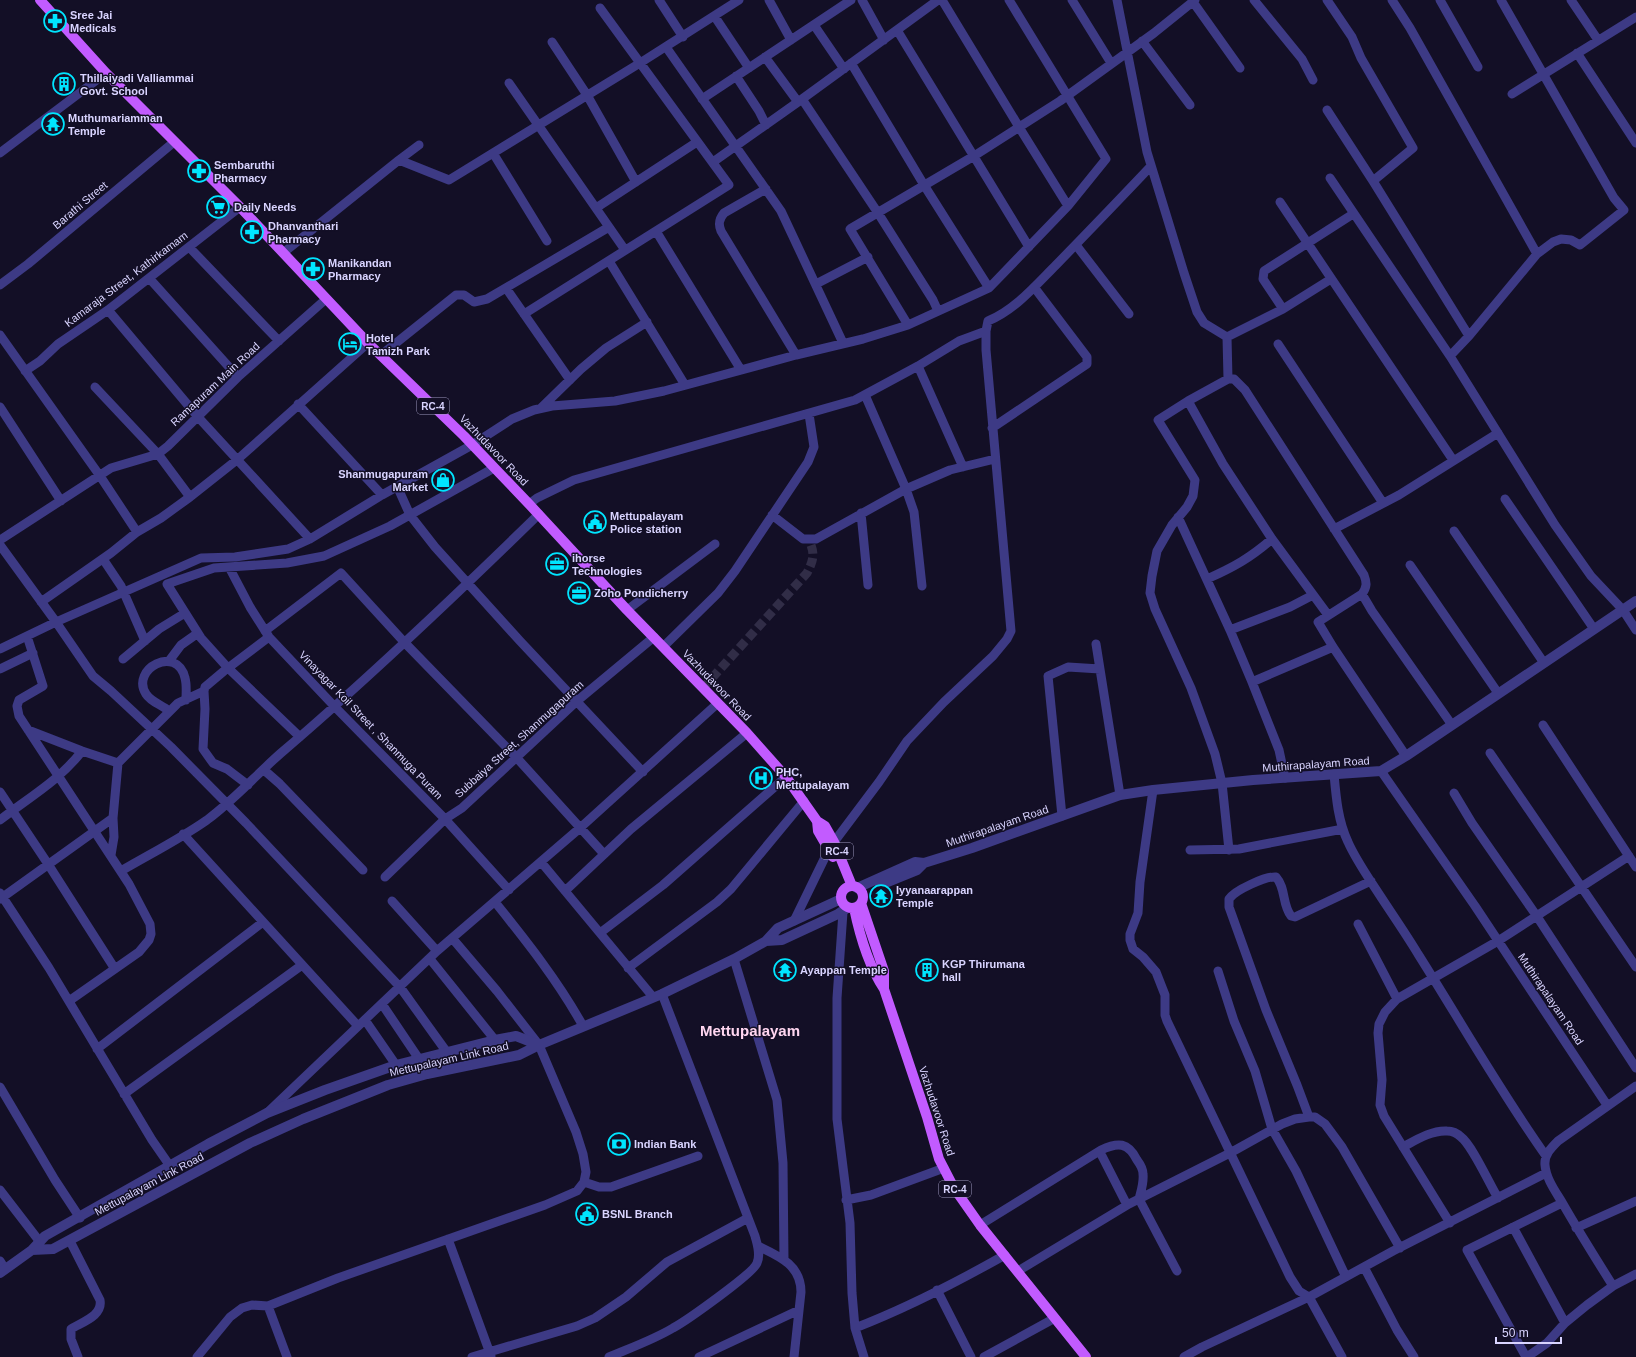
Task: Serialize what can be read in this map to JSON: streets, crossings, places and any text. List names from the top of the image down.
{
  "streets": {
    "main road": ["RC-4", "Vazhudavoor Road"],
    "street": [
      "Barathi Street",
      "Kamaraja Street, Kathirkamam",
      "Ramapuram Main Road",
      "Vinayagar Koil Street , Shanmuga Puram",
      "Subbaiya Street, Shanmugapuram",
      "Muthirapalayam Road",
      "Mettupalayam Link Road"
    ]
  },
  "crossings": [
    ["Barathi Street", "Vazhudavoor Road"],
    ["Kamaraja Street, Kathirkamam", "Vazhudavoor Road"],
    ["Ramapuram Main Road", "Vazhudavoor Road"],
    ["Vazhudavoor Road", "Subbaiya Street, Shanmugapuram"],
    ["Vazhudavoor Road", "Muthirapalayam Road"],
    ["Vazhudavoor Road", "Mettupalayam Link Road"],
    ["Vinayagar Koil Street , Shanmuga Puram", "Subbaiya Street, Shanmugapuram"],
    ["Muthirapalayam Road", "Mettupalayam Link Road"]
  ],
  "districts": ["Mettupalayam"],
  "places": {
    "pharmacy": [
      "Sree Jai Medicals",
      "Sembaruthi Pharmacy",
      "Dhanvanthari Pharmacy",
      "Manikandan Pharmacy"
    ],
    "building": ["Thillaiyadi Valliammai Govt. School", "KGP Thirumana hall"],
    "temple": ["Muthumariamman Temple", "Iyyanaarappan Temple", "Ayappan Temple"],
    "supermarket": ["Daily Needs"],
    "hotel": ["Hotel Tamizh Park"],
    "shop": ["Shanmugapuram Market"],
    "public building": ["Mettupalayam Police station", "BSNL Branch"],
    "office": ["ihorse Technologies", "Zoho Pondicherry"],
    "hospital": ["PHC, Mettupalayam"],
    "bank": ["Indian Bank"]
  },
  "scale_bar": "50 m"
}
